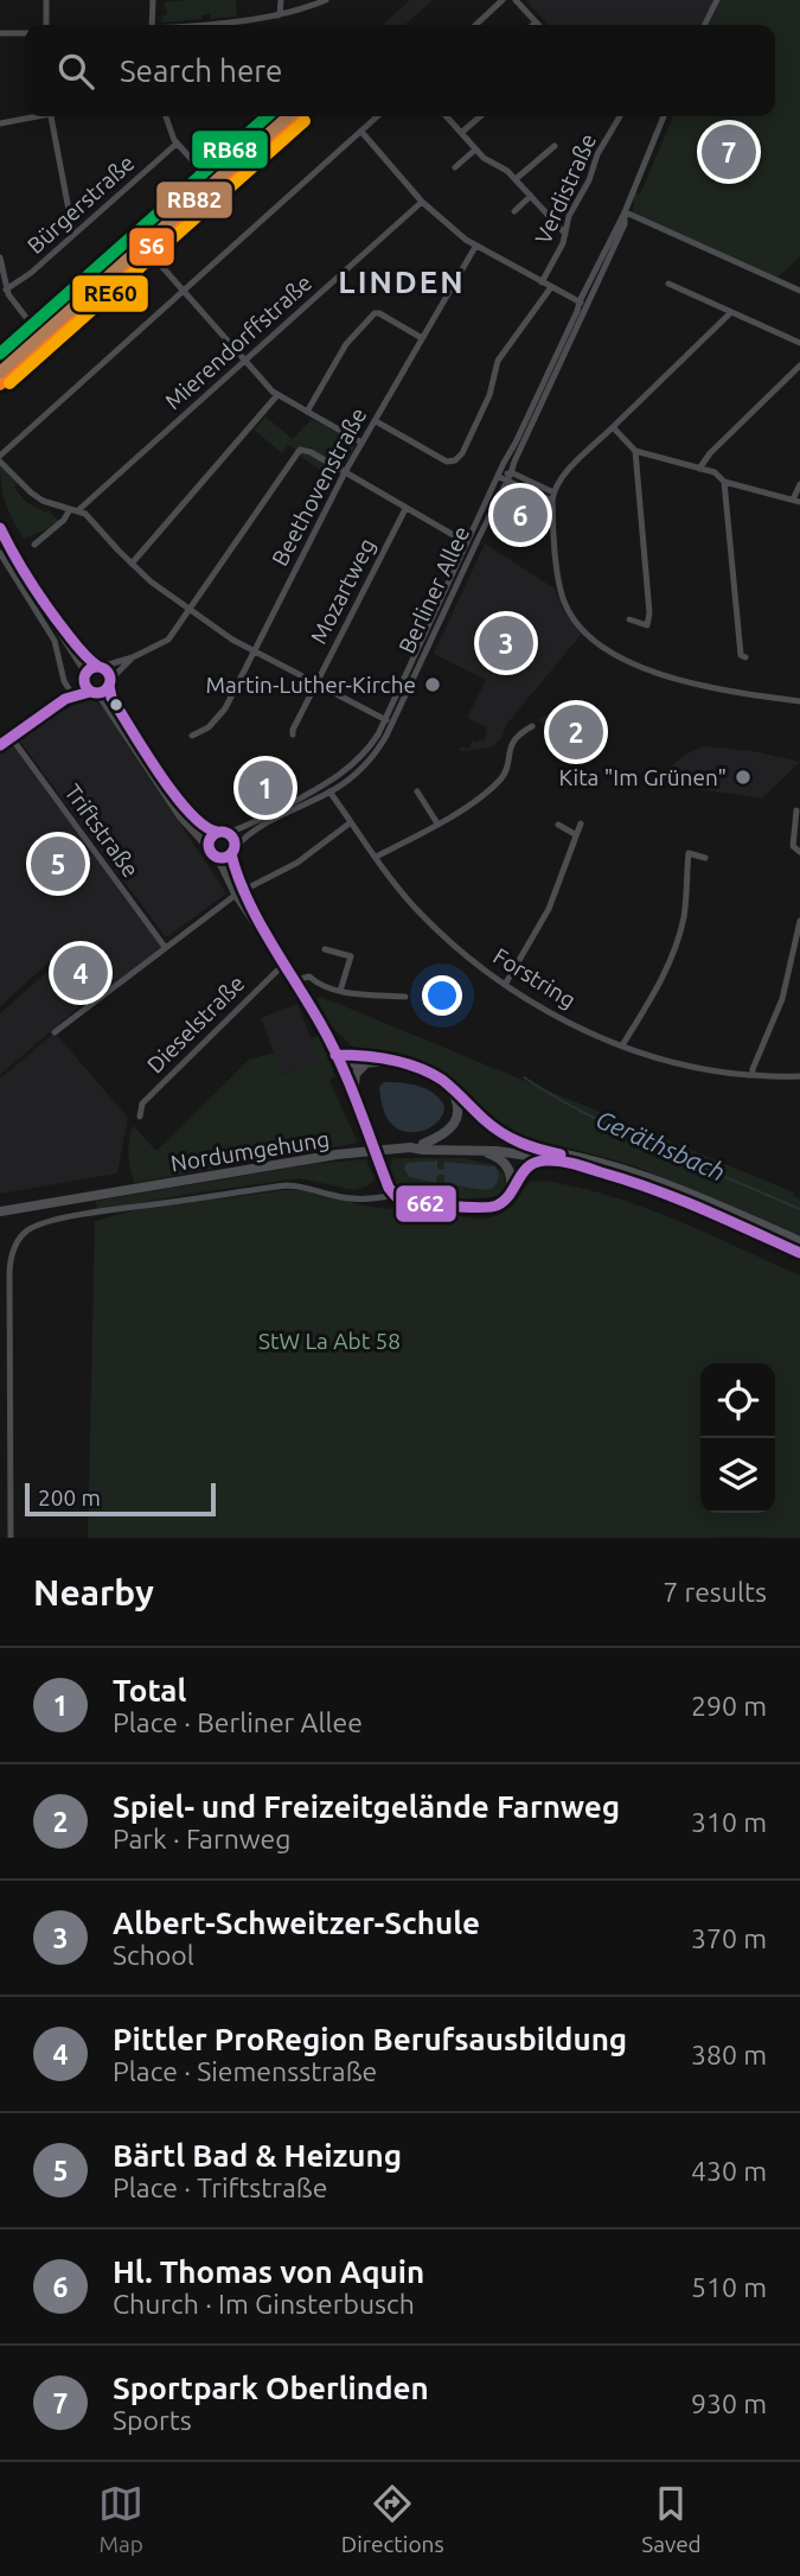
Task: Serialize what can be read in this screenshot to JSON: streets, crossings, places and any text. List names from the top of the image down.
{
  "streets": {
    "main road": ["Nordumgehung"],
    "street": [
      "Verdistraße",
      "Bürgerstraße",
      "Mierendorffstraße",
      "Beethovenstraße",
      "Berliner Allee",
      "Mozartweg",
      "Triftstraße",
      "Forstring",
      "Dieselstraße"
    ]
  },
  "crossings": [
    ["Berliner Allee", "Forstring"]
  ],
  "districts": ["LINDEN"],
  "water": ["Geräthsbach"],
  "parks": ["StW La Abt 58"],
  "places": ["Martin-Luther-Kirche", "Kita \"Im Grünen\""],
  "lines": [
    "transit line S6",
    "transit line RB82",
    "transit line RB68",
    "transit line RE60",
    "transit line 662"
  ],
  "scale_bar": "200 m",
  "page": {
    "search": "Search here",
    "pins": [
      "7",
      "6",
      "3",
      "2",
      "1",
      "5",
      "4"
    ],
    "scale": "200 m",
    "heading": ["Nearby", "7 results"],
    "list": [
      {
        "mark": "1",
        "name": "Total",
        "note": "Place · Berliner Allee",
        "value": "290 m"
      },
      {
        "mark": "2",
        "name": "Spiel- und Freizeitgelände Farnweg",
        "note": "Park · Farnweg",
        "value": "310 m"
      },
      {
        "mark": "3",
        "name": "Albert-Schweitzer-Schule",
        "note": "School",
        "value": "370 m"
      },
      {
        "mark": "4",
        "name": "Pittler ProRegion Berufsausbildung",
        "note": "Place · Siemensstraße",
        "value": "380 m"
      },
      {
        "mark": "5",
        "name": "Bärtl Bad & Heizung",
        "note": "Place · Triftstraße",
        "value": "430 m"
      },
      {
        "mark": "6",
        "name": "Hl. Thomas von Aquin",
        "note": "Church · Im Ginsterbusch",
        "value": "510 m"
      },
      {
        "mark": "7",
        "name": "Sportpark Oberlinden",
        "note": "Sports",
        "value": "930 m"
      }
    ],
    "nav": ["Map", "Directions", "Saved"]
  }
}
